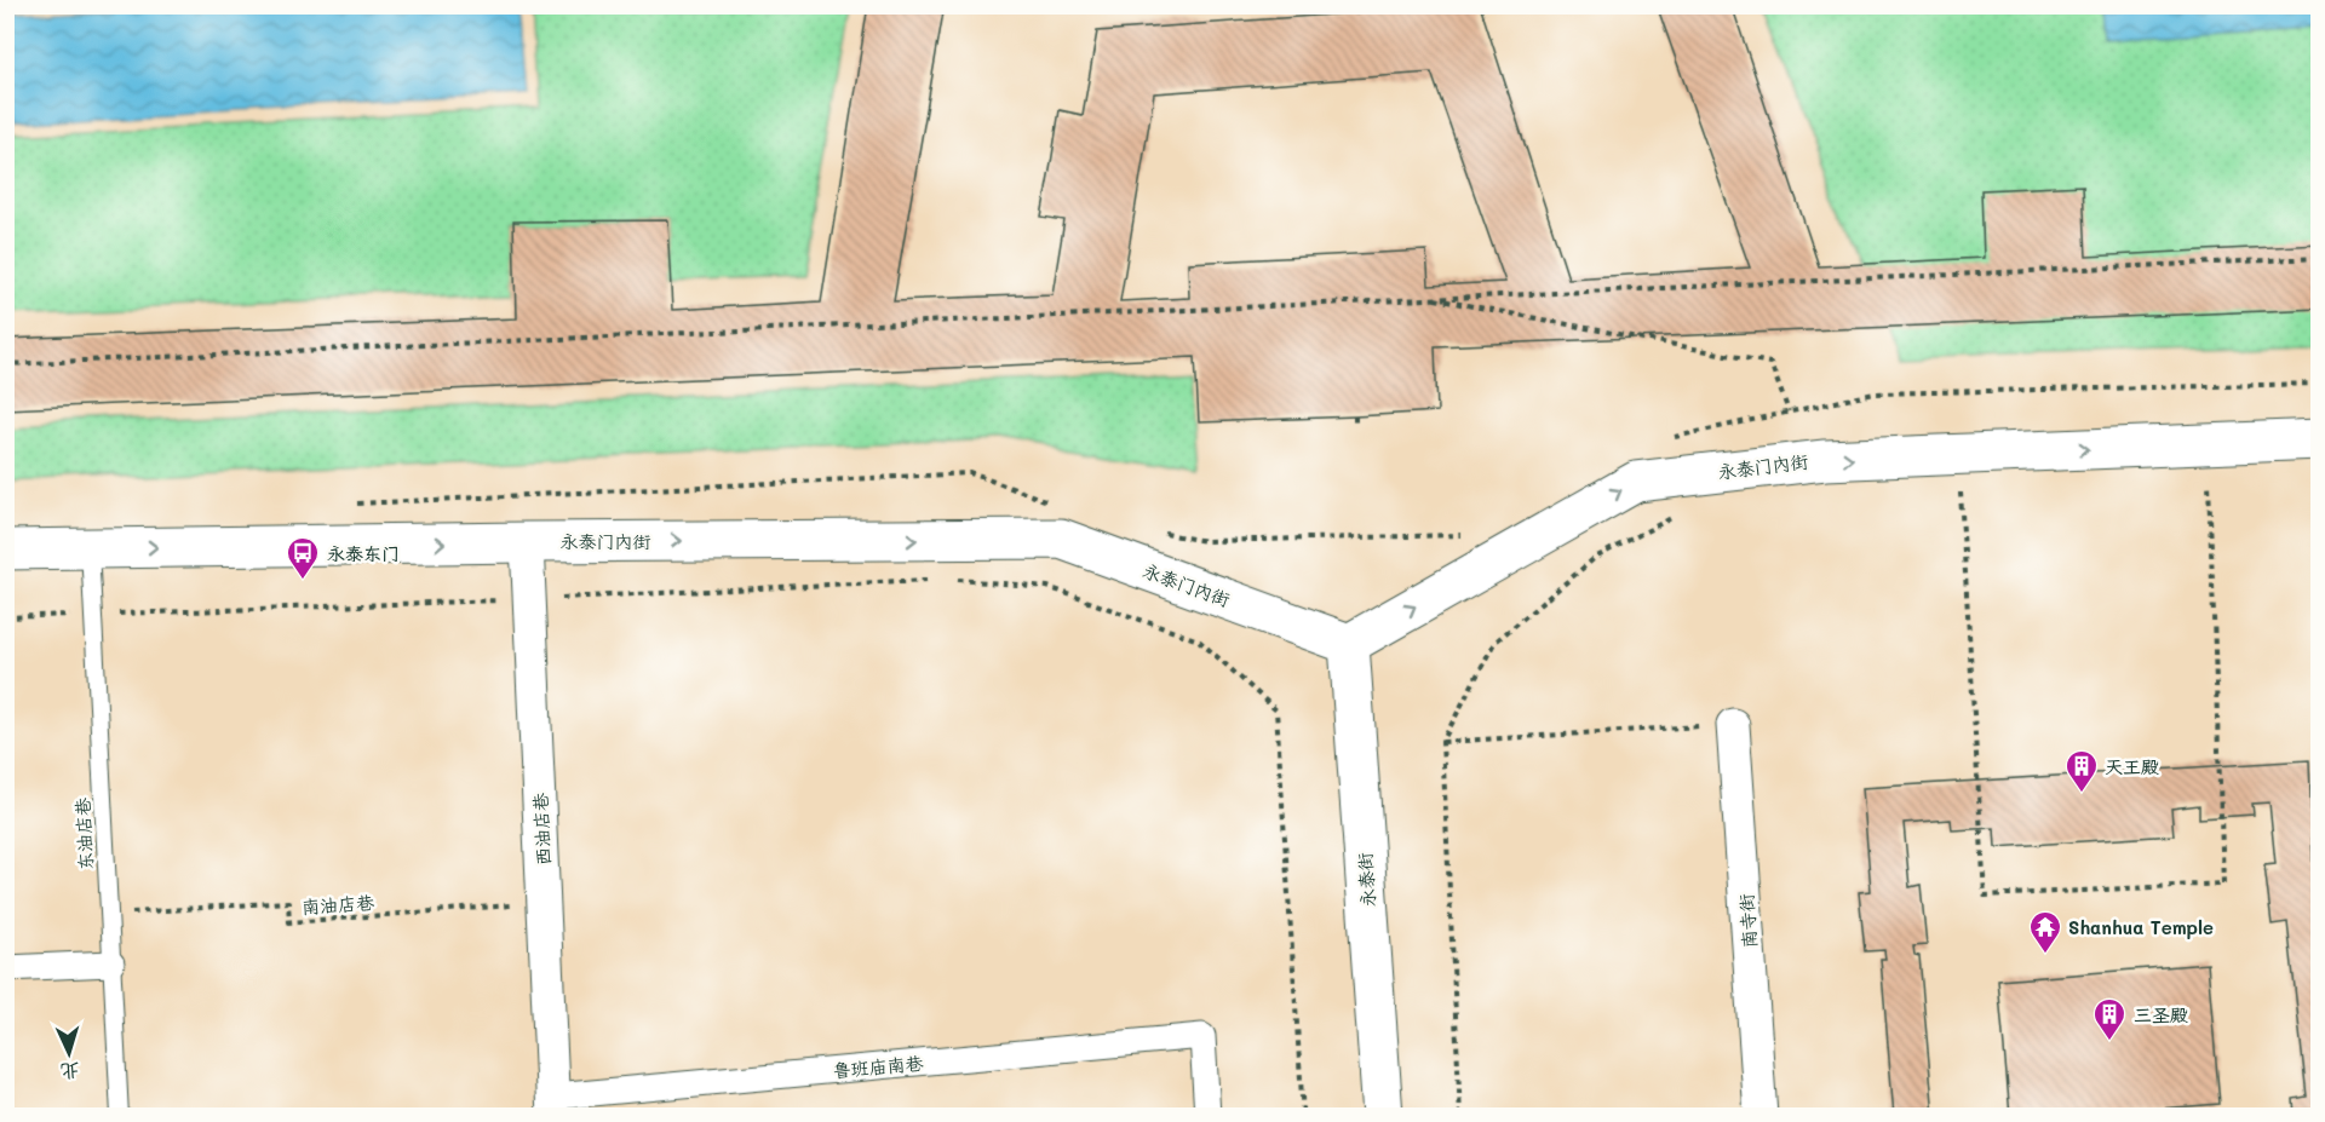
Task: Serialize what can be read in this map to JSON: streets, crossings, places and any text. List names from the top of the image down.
{
  "streets": {
    "main road": ["永泰门内街", "永泰街"],
    "street": ["西油店巷", "南寺街", "鲁班庙南巷"],
    "lane": ["东油店巷"],
    "path": ["南油店巷"]
  },
  "crossings": [
    ["永泰门内街", "西油店巷"],
    ["永泰门内街", "东油店巷"],
    ["永泰门内街", "永泰街"],
    ["西油店巷", "南油店巷"],
    ["西油店巷", "鲁班庙南巷"],
    ["东油店巷", "南油店巷"]
  ],
  "one_way": ["永泰门内街"],
  "places": {
    "bus stop": ["永泰东门"],
    "building": ["天王殿", "三圣殿"],
    "temple": ["Shanhua Temple"]
  },
  "north": "bottom"
}
